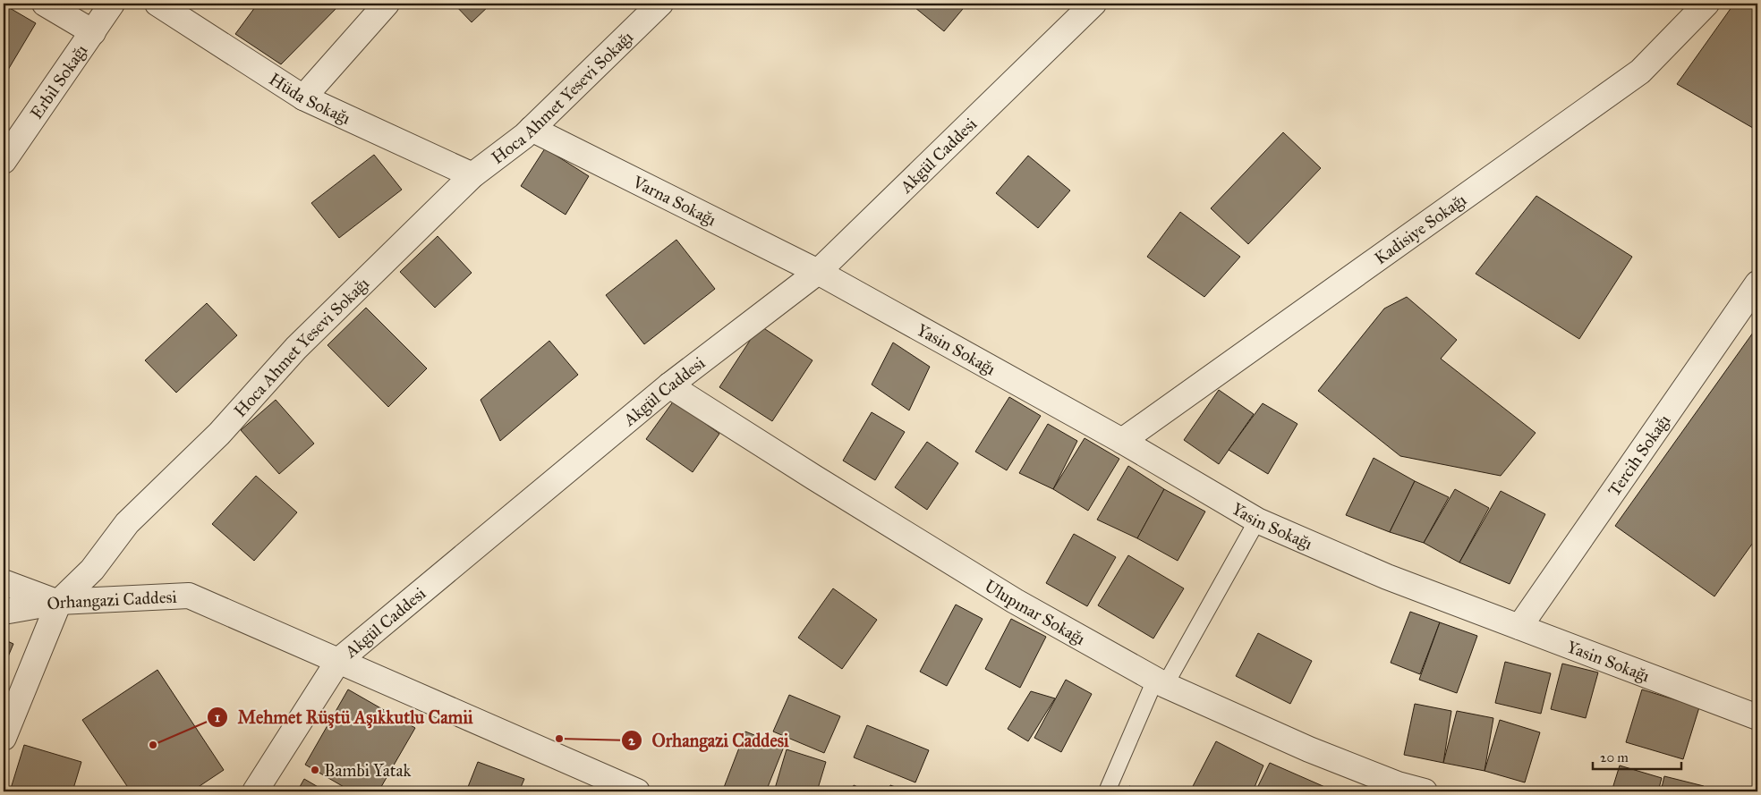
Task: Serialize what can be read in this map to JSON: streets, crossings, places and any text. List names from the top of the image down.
{
  "streets": {
    "street": [
      "Erbil Sokağı",
      "Hoca Ahmet Yesevi Sokağı",
      "Hüda Sokağı",
      "Akgül Caddesi",
      "Varna Sokağı",
      "Kadisiye Sokağı",
      "Yasin Sokağı",
      "Tercih Sokağı",
      "Orhangazi Caddesi",
      "Ulupınar Sokağı"
    ]
  },
  "crossings": [
    ["Hoca Ahmet Yesevi Sokağı", "Hüda Sokağı"],
    ["Hoca Ahmet Yesevi Sokağı", "Varna Sokağı"],
    ["Hoca Ahmet Yesevi Sokağı", "Orhangazi Caddesi"],
    ["Akgül Caddesi", "Varna Sokağı"],
    ["Akgül Caddesi", "Yasin Sokağı"],
    ["Akgül Caddesi", "Orhangazi Caddesi"],
    ["Akgül Caddesi", "Ulupınar Sokağı"],
    ["Varna Sokağı", "Yasin Sokağı"],
    ["Kadisiye Sokağı", "Yasin Sokağı"],
    ["Yasin Sokağı", "Tercih Sokağı"]
  ],
  "places": ["Orhangazi Caddesi", "Mehmet Rüştü Aşıkkutlu Camii", "Bambi Yatak"],
  "scale_bar": "20 m"
}
